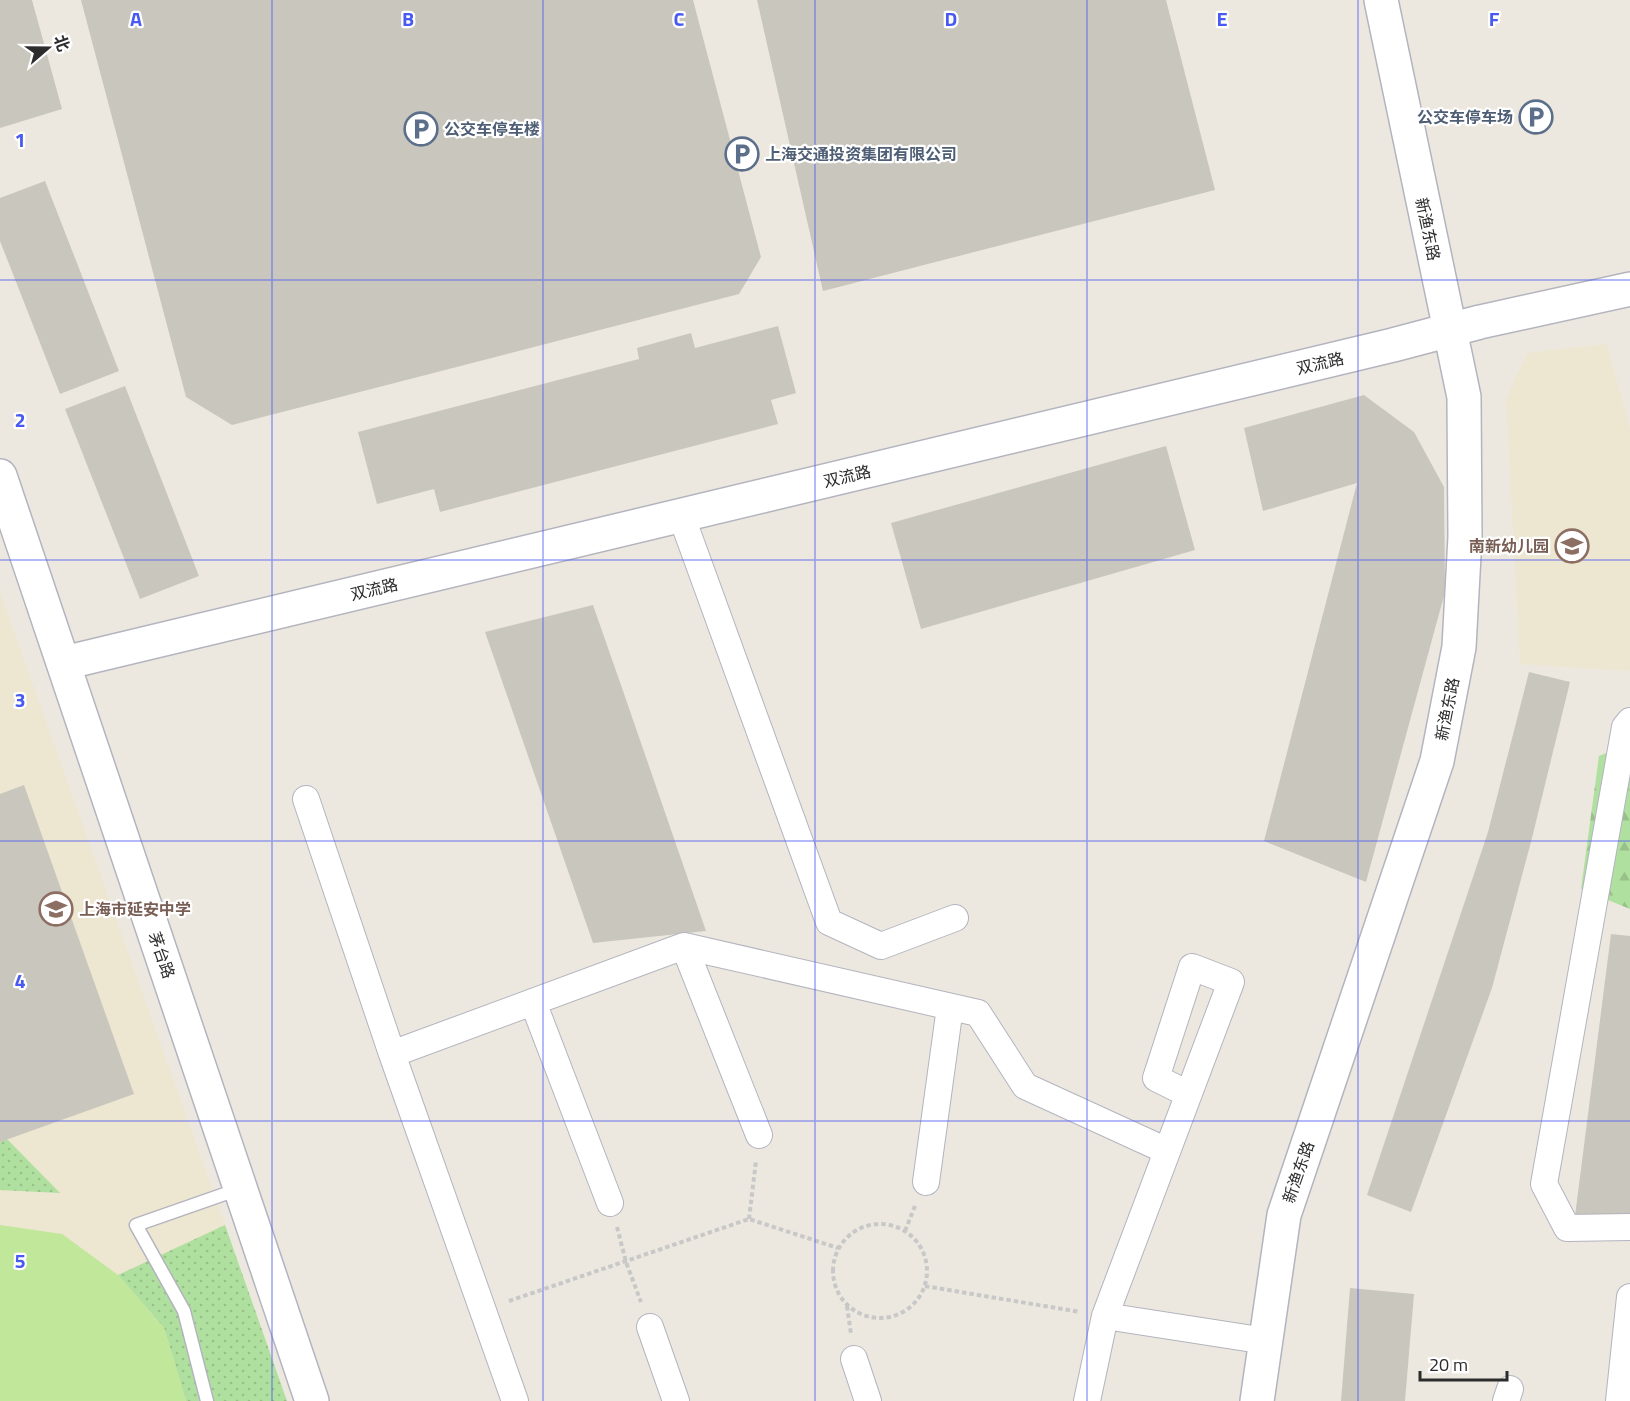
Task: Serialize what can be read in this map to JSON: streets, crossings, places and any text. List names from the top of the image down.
{
  "streets": {
    "street": ["新渔东路", "双流路", "茅台路"]
  },
  "crossings": [
    ["新渔东路", "双流路"],
    ["双流路", "茅台路"]
  ],
  "places": {
    "parking": ["公交车停车场", "公交车停车楼", "上海交通投资集团有限公司"],
    "school or university": ["南新幼儿园", "上海市延安中学"]
  },
  "scale_bar": "20 m",
  "north": "right",
  "grid": {
    "columns": [
      "A",
      "B",
      "C",
      "D",
      "E",
      "F"
    ],
    "rows": [
      "1",
      "2",
      "3",
      "4",
      "5"
    ]
  }
}
